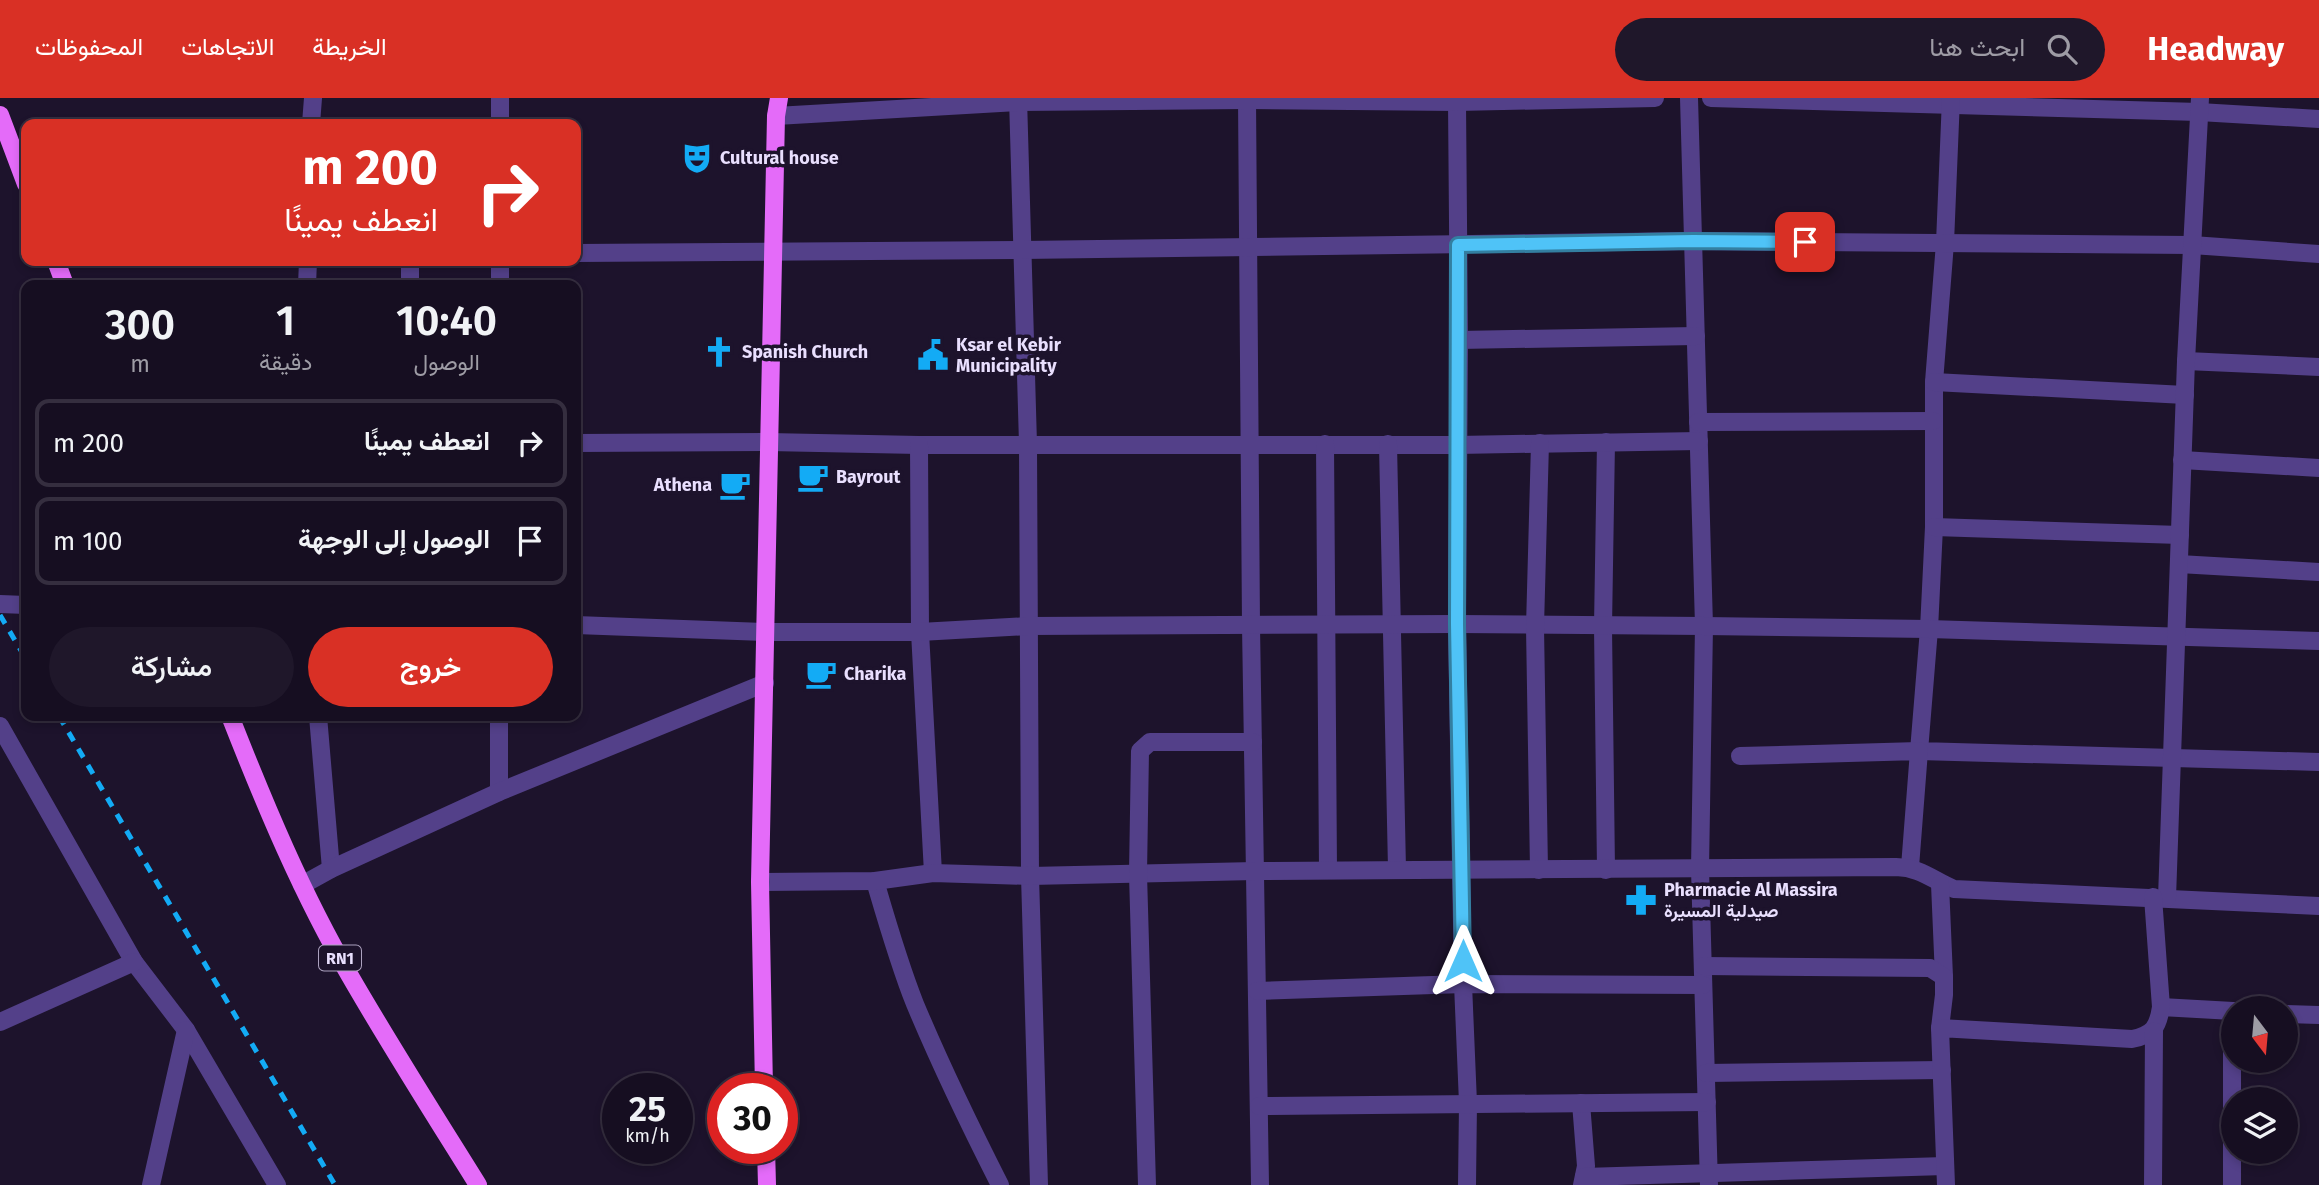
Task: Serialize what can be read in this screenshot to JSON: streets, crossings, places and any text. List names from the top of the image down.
{
  "streets": {
    "main road": ["RN1"]
  },
  "places": {
    "theatre": ["Cultural house"],
    "church": ["Spanish Church"],
    "public building": ["Ksar el Kebir Municipality"],
    "cafe": ["Bayrout", "Athena", "Charika"],
    "pharmacy": ["Pharmacie Al Massira صيدلية المسيرة"]
  },
  "north": "bottom",
  "page": {
    "header": "Headway",
    "search": "ابحث هنا",
    "nav": ["الخريطة", "الاتجاهات", "المحفوظات"],
    "turn": ["200 m", "انعطف يمينًا"],
    "eta": [
      "10:40",
      "الوصول",
      "1",
      "دقيقة",
      "300",
      "m"
    ],
    "list": [
      {
        "name": "انعطف يمينًا",
        "value": "200 m"
      },
      {
        "name": "الوصول إلى الوجهة",
        "value": "100 m"
      }
    ],
    "buttons": ["خروج", "مشاركة"],
    "speed": "25 km/h",
    "limit": "30"
  }
}
